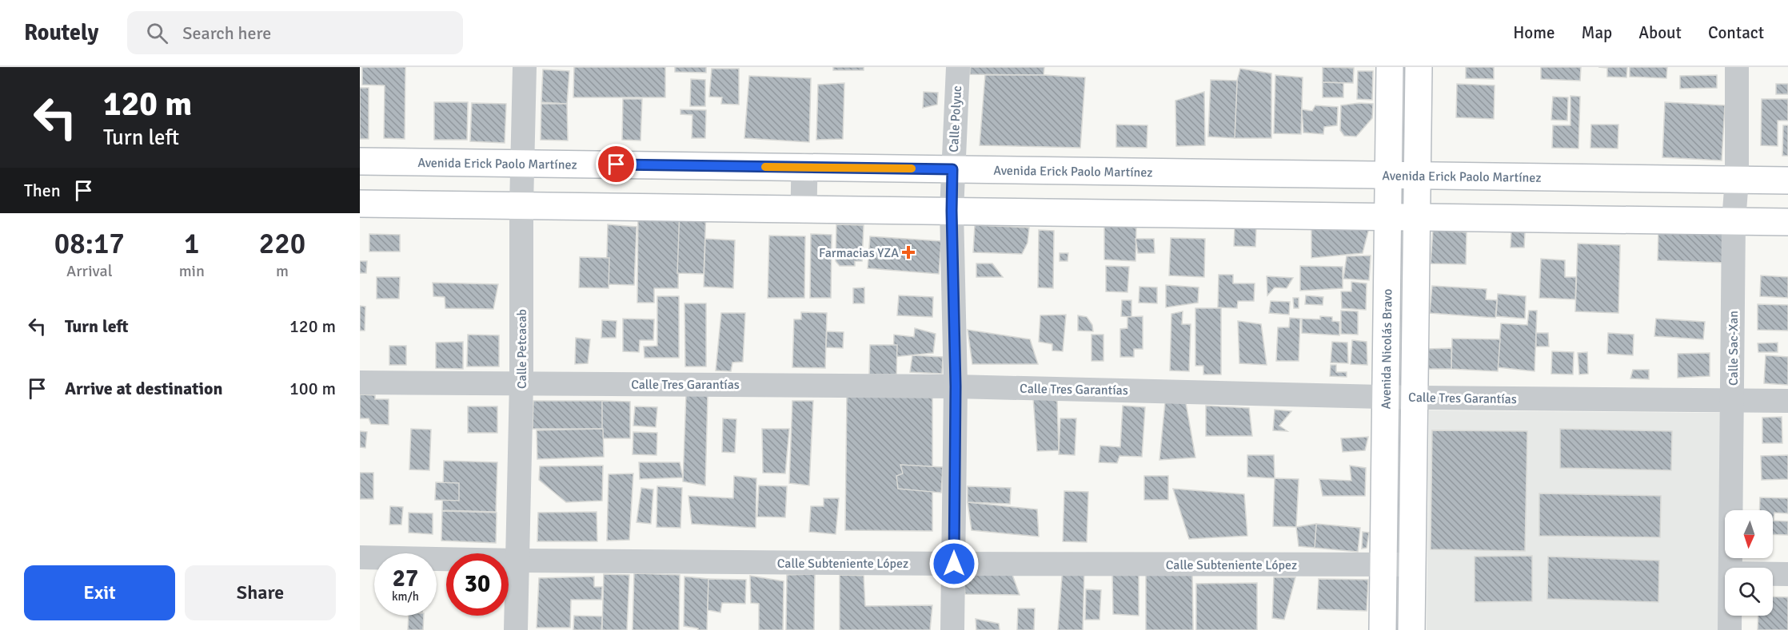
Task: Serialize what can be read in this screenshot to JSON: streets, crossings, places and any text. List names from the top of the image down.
{
  "streets": {
    "main road": ["Avenida Erick Paolo Martínez", "Avenida Nicolás Bravo"],
    "street": [
      "Calle Polyuc",
      "Calle Sac-Xan",
      "Calle Petcacab",
      "Calle Tres Garantías",
      "Calle Subteniente López"
    ]
  },
  "crossings": [
    ["Calle Polyuc", "Avenida Erick Paolo Martínez"],
    ["Calle Polyuc", "Calle Tres Garantías"],
    ["Calle Polyuc", "Calle Subteniente López"],
    ["Avenida Erick Paolo Martínez", "Calle Sac-Xan"],
    ["Avenida Erick Paolo Martínez", "Calle Petcacab"],
    ["Avenida Erick Paolo Martínez", "Avenida Nicolás Bravo"],
    ["Calle Sac-Xan", "Calle Tres Garantías"],
    ["Calle Petcacab", "Calle Tres Garantías"],
    ["Calle Petcacab", "Calle Subteniente López"],
    ["Avenida Nicolás Bravo", "Calle Tres Garantías"],
    ["Avenida Nicolás Bravo", "Calle Subteniente López"]
  ],
  "places": {
    "health": ["Farmacias YZA"]
  },
  "north": "bottom",
  "page": {
    "header": "Routely",
    "search": "Search here",
    "nav": [
      "Home",
      "Map",
      "About",
      "Contact"
    ],
    "turn": ["120 m", "Turn left"],
    "then": "Then",
    "eta": [
      "08:17",
      "Arrival",
      "1",
      "min",
      "220",
      "m"
    ],
    "list": [
      {
        "name": "Turn left",
        "value": "120 m"
      },
      {
        "name": "Arrive at destination",
        "value": "100 m"
      }
    ],
    "speed": "27 km/h",
    "limit": "30",
    "buttons": ["Exit", "Share"]
  }
}
